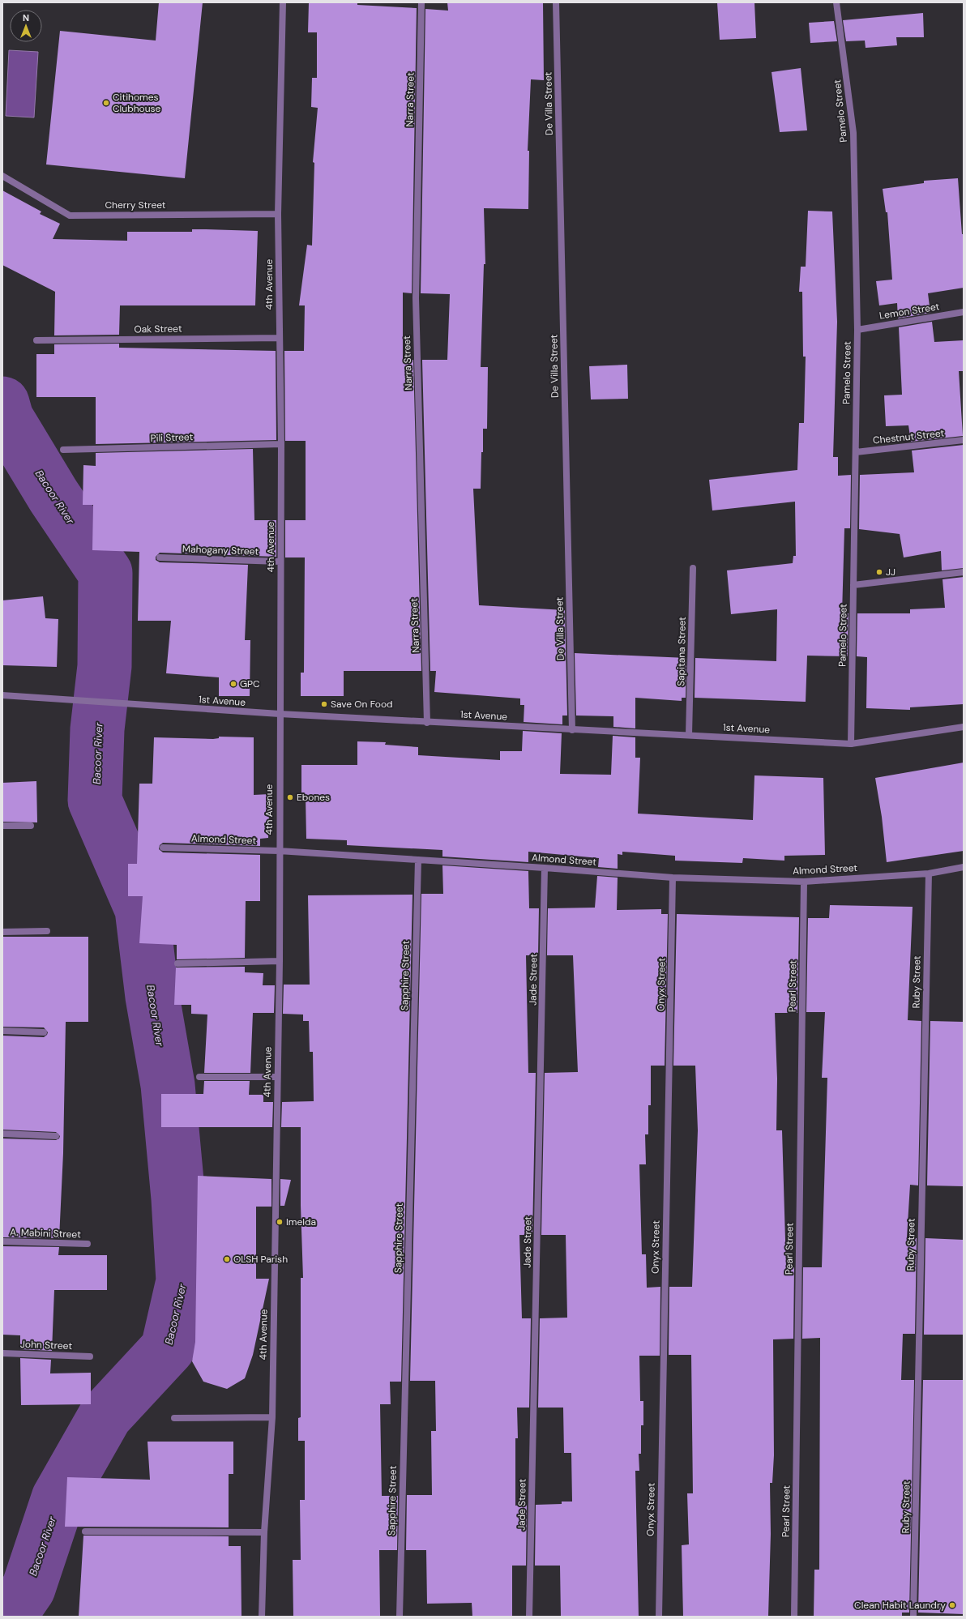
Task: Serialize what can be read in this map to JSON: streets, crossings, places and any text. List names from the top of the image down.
{
  "streets": {
    "street": [
      "Narra Street",
      "De Villa Street",
      "Pamelo Street",
      "Cherry Street",
      "4th Avenue",
      "Lemon Street",
      "Oak Street",
      "Chestnut Street",
      "Pili Street",
      "Mahogany Street",
      "Sapitana Street",
      "1st Avenue",
      "Almond Street",
      "Sapphire Street",
      "Jade Street",
      "Ruby Street",
      "Onyx Street",
      "Pearl Street",
      "A. Mabini Street",
      "John Street"
    ]
  },
  "crossings": [
    ["Narra Street", "1st Avenue"],
    ["De Villa Street", "1st Avenue"],
    ["Pamelo Street", "Lemon Street"],
    ["Pamelo Street", "Chestnut Street"],
    ["Pamelo Street", "1st Avenue"],
    ["Cherry Street", "4th Avenue"],
    ["4th Avenue", "Oak Street"],
    ["4th Avenue", "Pili Street"],
    ["4th Avenue", "Mahogany Street"],
    ["4th Avenue", "1st Avenue"],
    ["4th Avenue", "Almond Street"],
    ["Sapitana Street", "1st Avenue"],
    ["Almond Street", "Sapphire Street"],
    ["Almond Street", "Jade Street"],
    ["Almond Street", "Ruby Street"],
    ["Almond Street", "Onyx Street"],
    ["Almond Street", "Pearl Street"]
  ],
  "water": ["Bacoor River"],
  "places": [
    "Citihomes Clubhouse",
    "JJ",
    "GPC",
    "Save On Food",
    "Ebones",
    "Imelda",
    "OLSH Parish",
    "Clean Habit Laundry"
  ],
  "north": "top"
}
